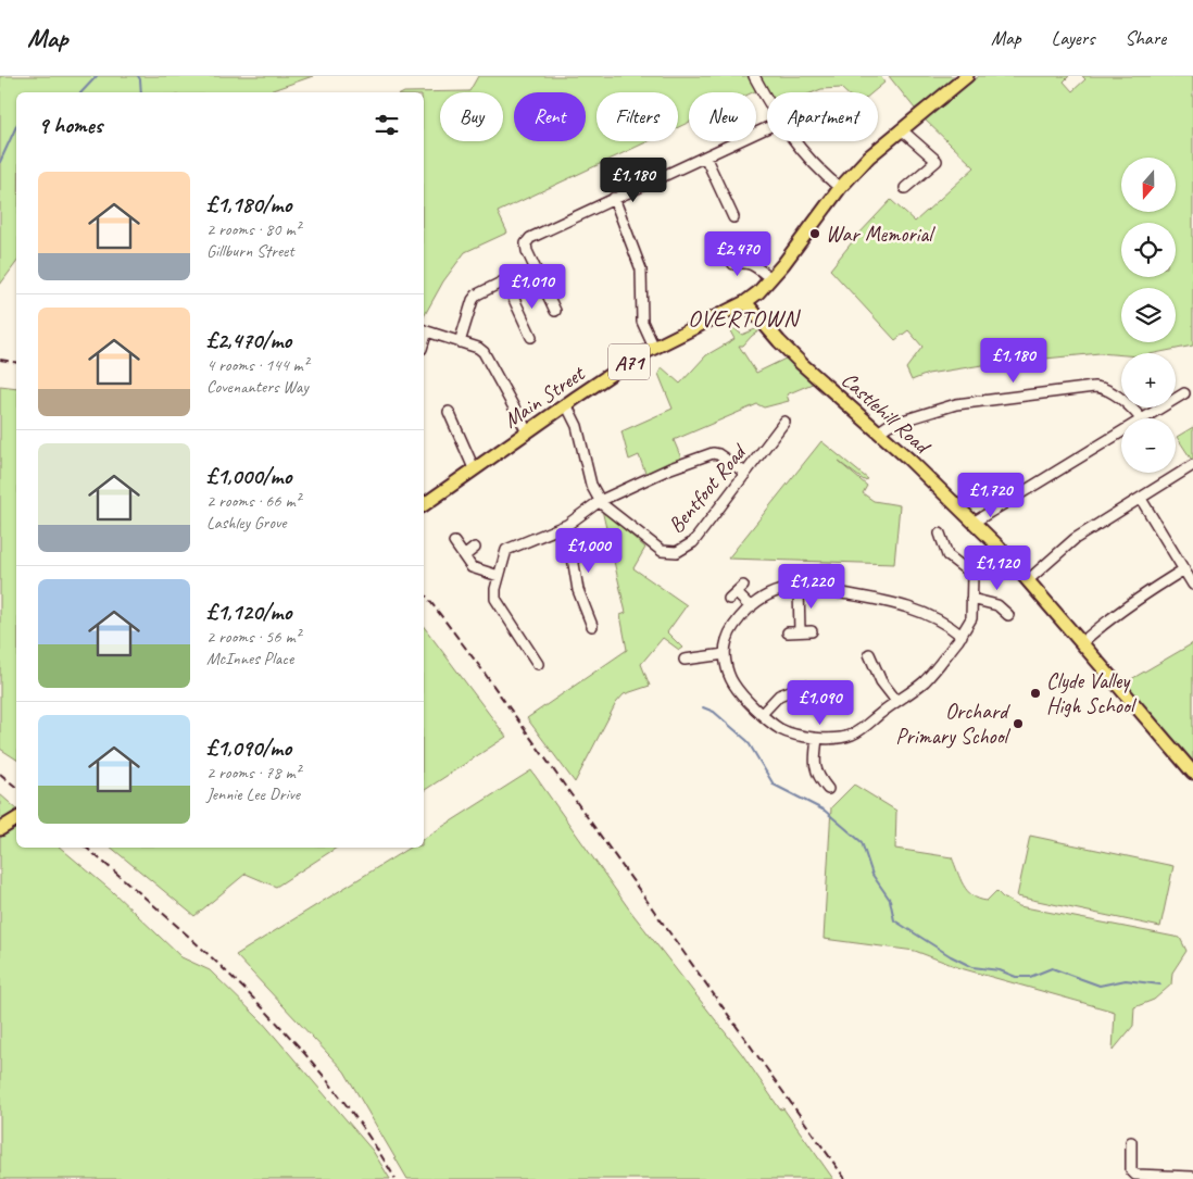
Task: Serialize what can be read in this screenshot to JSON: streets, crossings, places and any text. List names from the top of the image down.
{
  "streets": {
    "main road": ["A71", "Main Street", "Castlehill Road"],
    "street": ["Bentfoot Road"]
  },
  "crossings": [
    ["Main Street", "Castlehill Road"],
    ["Main Street", "Bentfoot Road"]
  ],
  "districts": ["OVERTOWN"],
  "places": ["War Memorial", "Clyde Valley High School", "Orchard Primary School"],
  "north": "bottom",
  "page": {
    "header": "Map",
    "nav": ["Map", "Layers", "Share"],
    "chip": [
      "Buy",
      "Rent",
      "Filters",
      "New",
      "Apartment"
    ],
    "heading": "9 homes",
    "map_buttons": ["+", "−"],
    "price": [
      "£1,180",
      "£2,470",
      "£1,010",
      "£1,180",
      "£1,720",
      "£1,000",
      "£1,120",
      "£1,220",
      "£1,090"
    ],
    "list": [
      {
        "name": "£1,180/mo",
        "note": "2 rooms · 80 m² · Gillburn Street"
      },
      {
        "name": "£2,470/mo",
        "note": "4 rooms · 144 m² · Covenanters Way"
      },
      {
        "name": "£1,000/mo",
        "note": "2 rooms · 66 m² · Lashley Grove"
      },
      {
        "name": "£1,120/mo",
        "note": "2 rooms · 56 m² · McInnes Place"
      },
      {
        "name": "£1,090/mo",
        "note": "2 rooms · 78 m² · Jennie Lee Drive"
      }
    ]
  }
}
